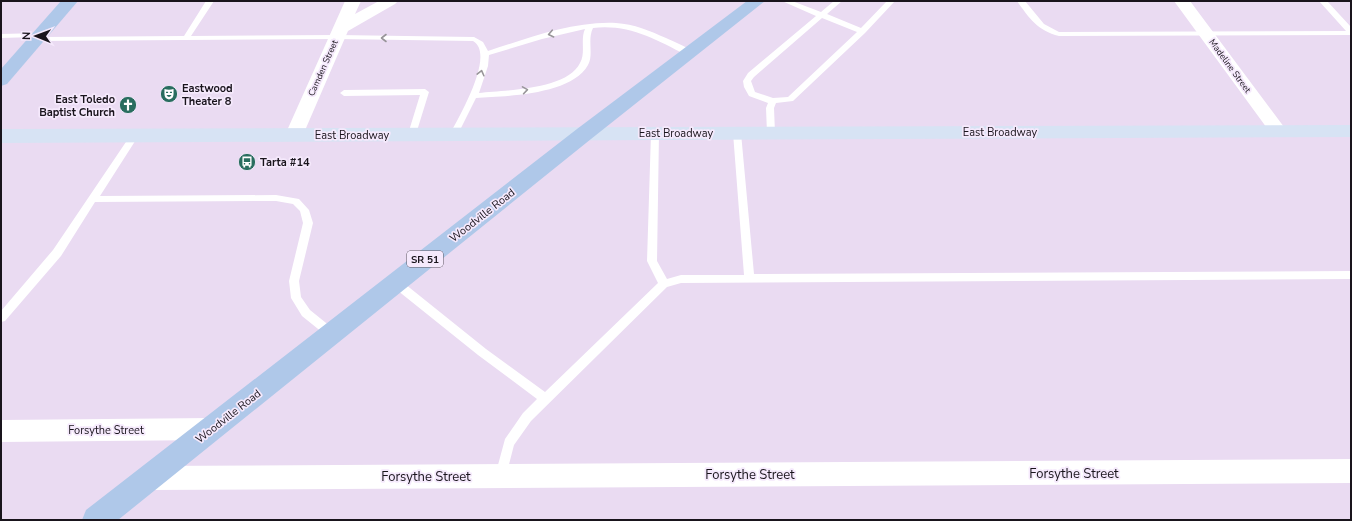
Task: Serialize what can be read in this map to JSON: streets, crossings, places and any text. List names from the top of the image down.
{
  "streets": {
    "main road": ["Woodville Road", "SR 51"],
    "street": [
      "Madeline Street",
      "Camden Street",
      "East Broadway",
      "Forsythe Street"
    ]
  },
  "crossings": [
    ["Madeline Street", "East Broadway"],
    ["Camden Street", "East Broadway"],
    ["East Broadway", "Woodville Road"],
    ["Woodville Road", "Forsythe Street"]
  ],
  "places": {
    "theatre": ["Eastwood Theater 8"],
    "church": ["East Toledo Baptist Church"],
    "bus stop": ["Tarta #14"]
  },
  "north": "left"
}
